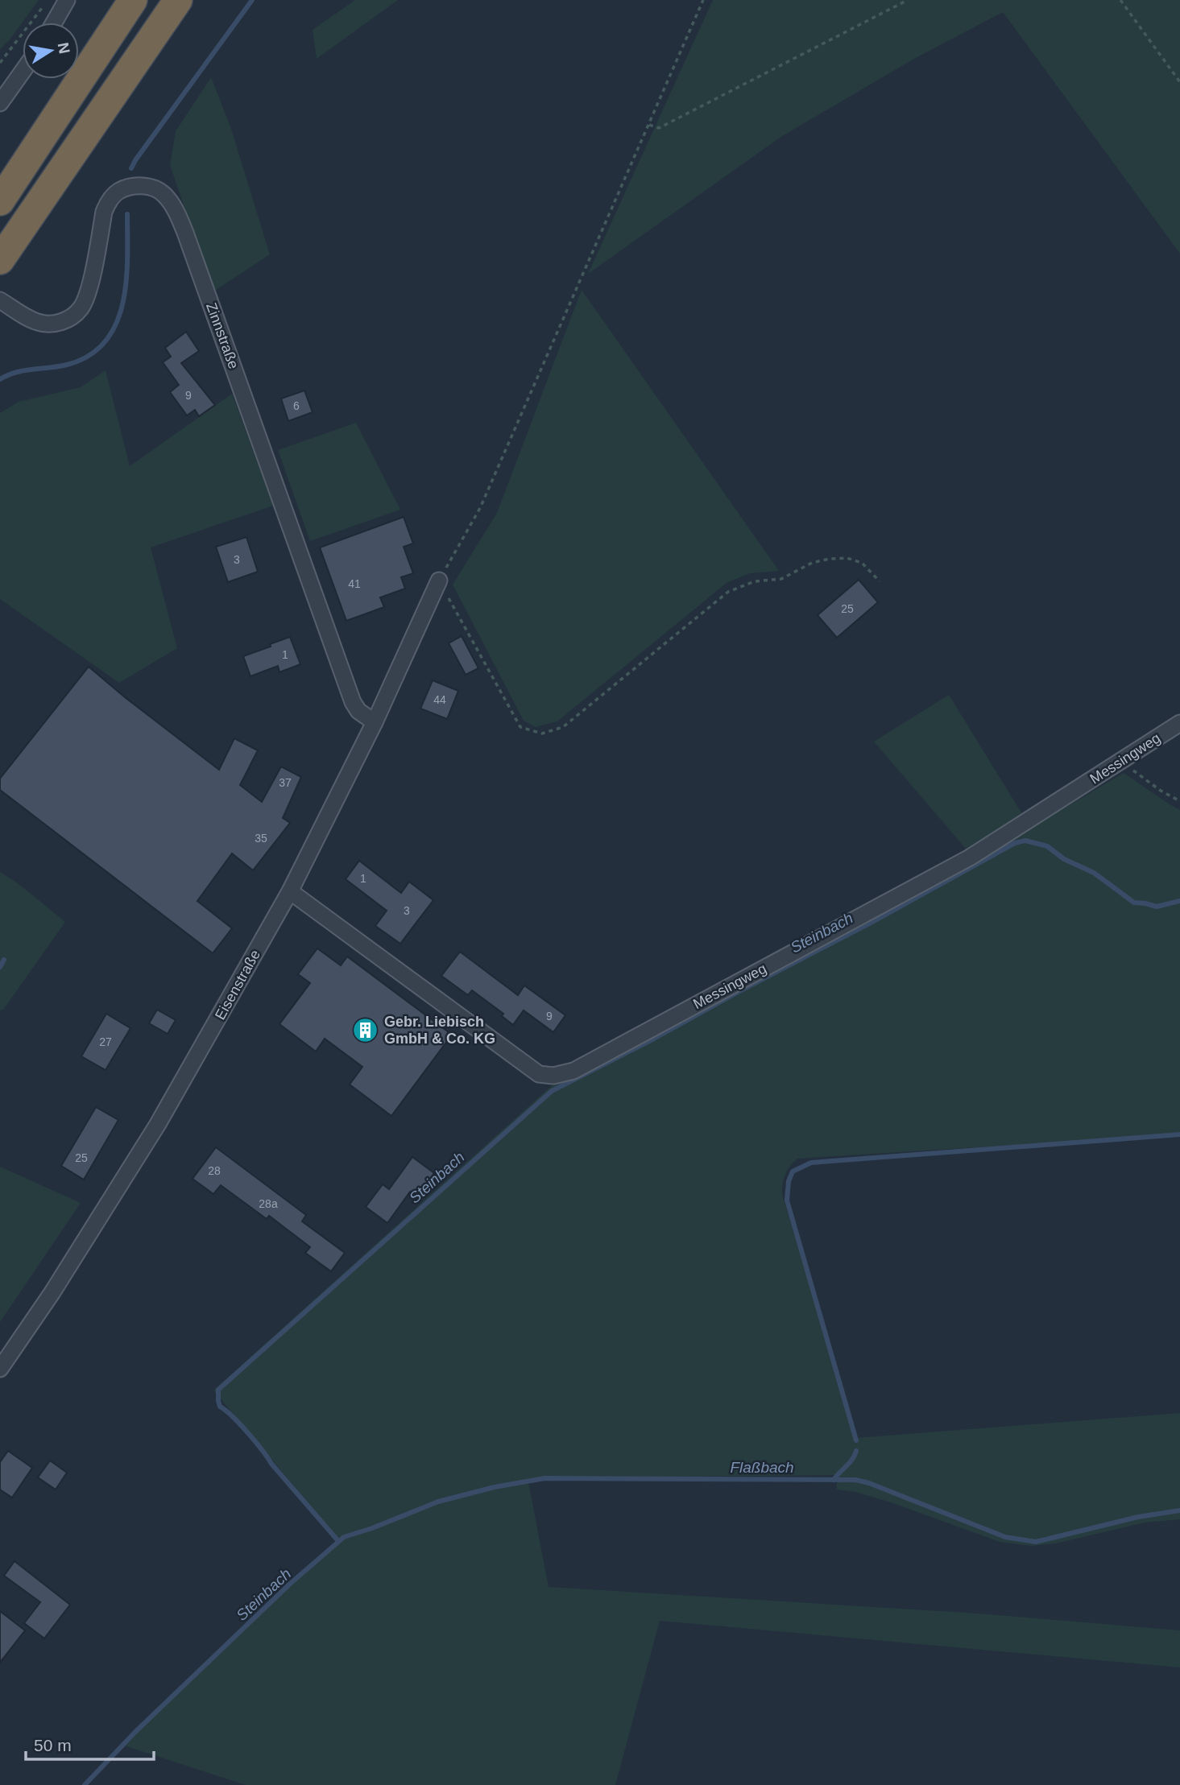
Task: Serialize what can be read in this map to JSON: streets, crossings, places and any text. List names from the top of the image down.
{
  "streets": {
    "street": ["Zinnstraße", "Messingweg", "Eisenstraße"]
  },
  "crossings": [
    ["Zinnstraße", "Eisenstraße"],
    ["Messingweg", "Eisenstraße"]
  ],
  "water": ["Steinbach", "Flaßbach"],
  "places": {
    "building": ["Gebr. Liebisch GmbH & Co. KG"]
  },
  "house_numbers": [
    "9",
    "6",
    "3",
    "41",
    "25",
    "1",
    "44",
    "37",
    "35",
    "1",
    "3",
    "9",
    "27",
    "25",
    "28",
    "28a"
  ],
  "scale_bar": "50 m",
  "north": "right"
}
